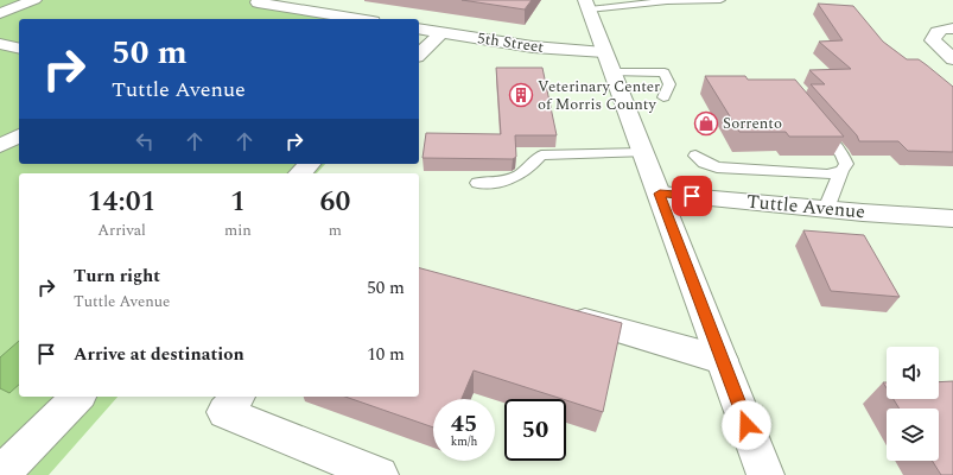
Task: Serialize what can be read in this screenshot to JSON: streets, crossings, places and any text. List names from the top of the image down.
{
  "streets": {
    "street": ["5th Street", "Tuttle Avenue"]
  },
  "places": {
    "building": ["Veterinary Center of Morris County"],
    "shop": ["Sorrento"]
  },
  "page": {
    "turn": ["50 m", "Tuttle Avenue"],
    "eta": [
      "14:01",
      "Arrival",
      "1",
      "min",
      "60",
      "m"
    ],
    "list": [
      {
        "name": "Turn right",
        "note": "Tuttle Avenue",
        "value": "50 m"
      },
      {
        "name": "Arrive at destination",
        "value": "10 m"
      }
    ],
    "speed": "45 km/h",
    "limit": "50"
  }
}
